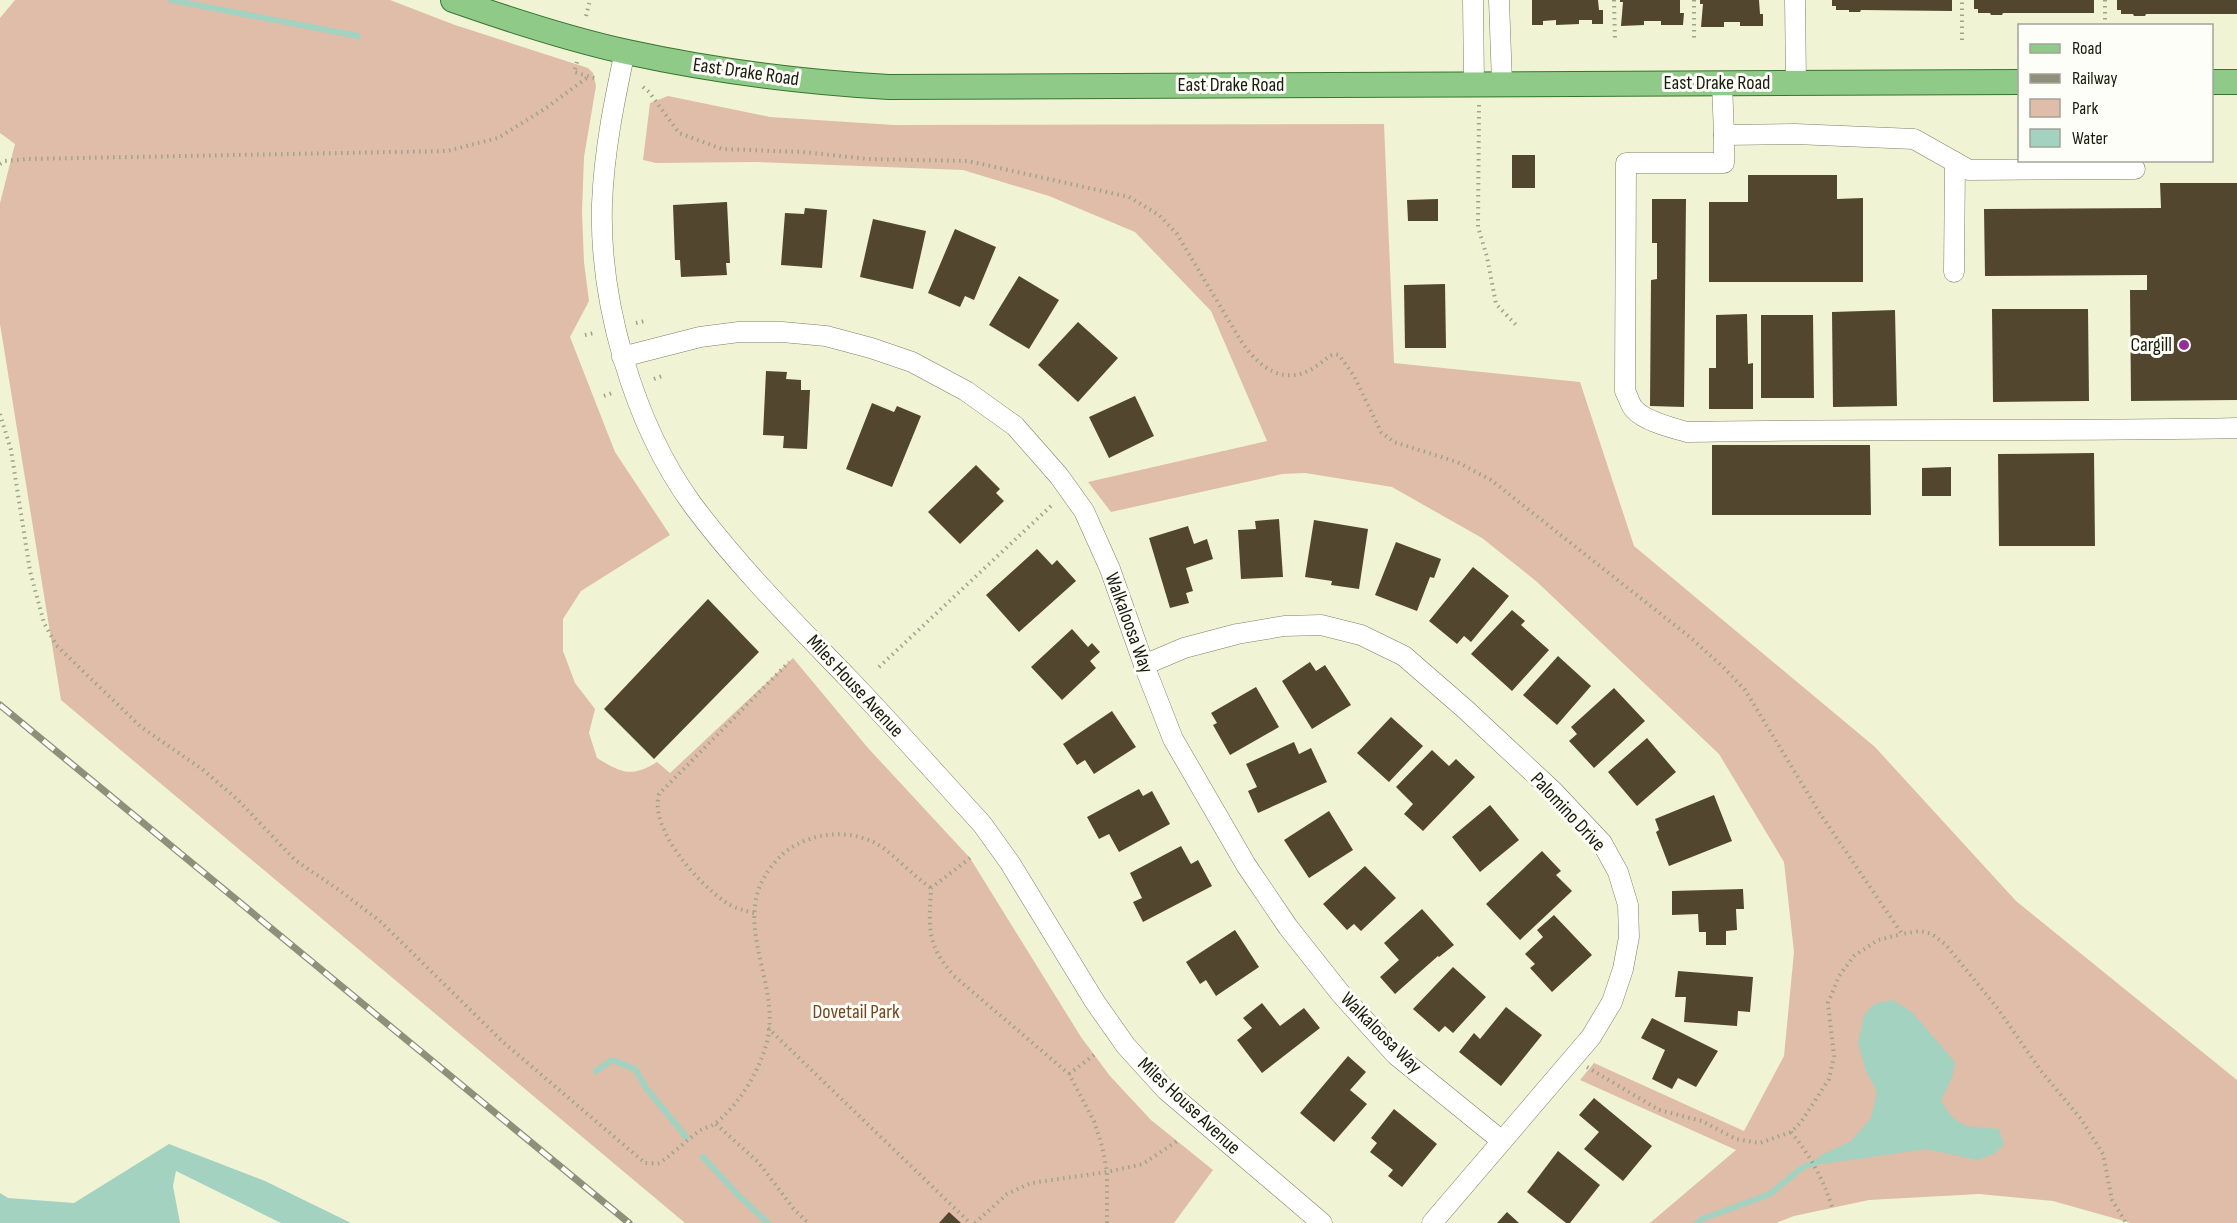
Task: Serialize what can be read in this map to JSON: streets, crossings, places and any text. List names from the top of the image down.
{
  "streets": {
    "main road": ["East Drake Road"],
    "street": ["Walkaloosa Way", "Miles House Avenue", "Palomino Drive"]
  },
  "crossings": [
    ["East Drake Road", "Miles House Avenue"],
    ["Walkaloosa Way", "Miles House Avenue"],
    ["Walkaloosa Way", "Palomino Drive"]
  ],
  "parks": ["Dovetail Park"],
  "places": ["Cargill"],
  "legend": [
    "Road",
    "Railway",
    "Park",
    "Water"
  ]
}
